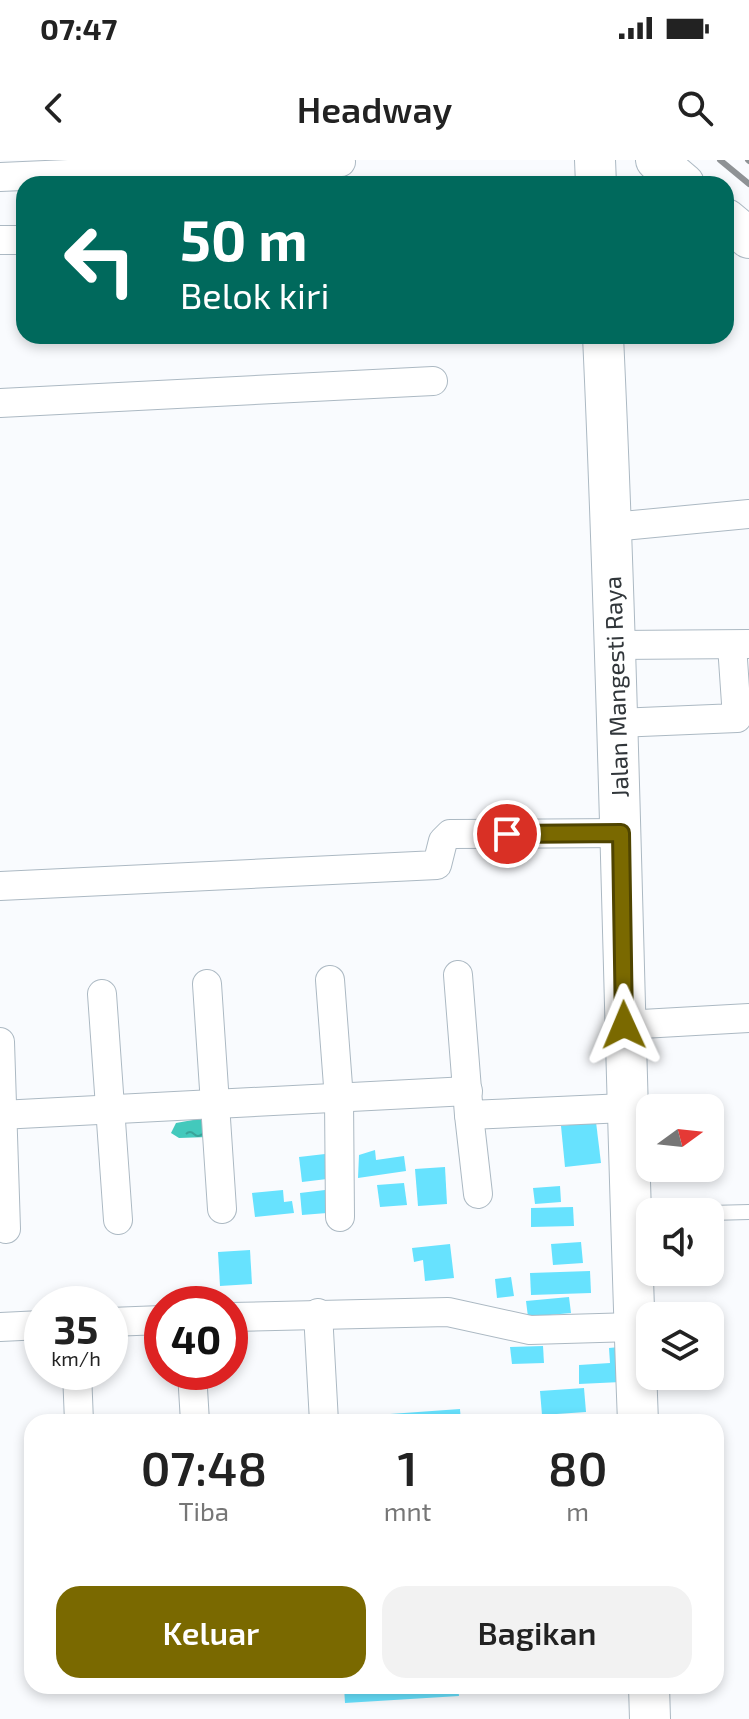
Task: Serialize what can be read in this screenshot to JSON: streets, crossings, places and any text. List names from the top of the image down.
{
  "streets": {
    "street": ["Jalan Mangesti Raya"]
  },
  "north": "right",
  "page": {
    "status": "07:47",
    "header": "Headway",
    "turn": ["50 m", "Belok kiri"],
    "speed": "35 km/h",
    "limit": "40",
    "eta": [
      "07:48",
      "Tiba",
      "1",
      "mnt",
      "80",
      "m"
    ],
    "buttons": ["Keluar", "Bagikan"]
  }
}
